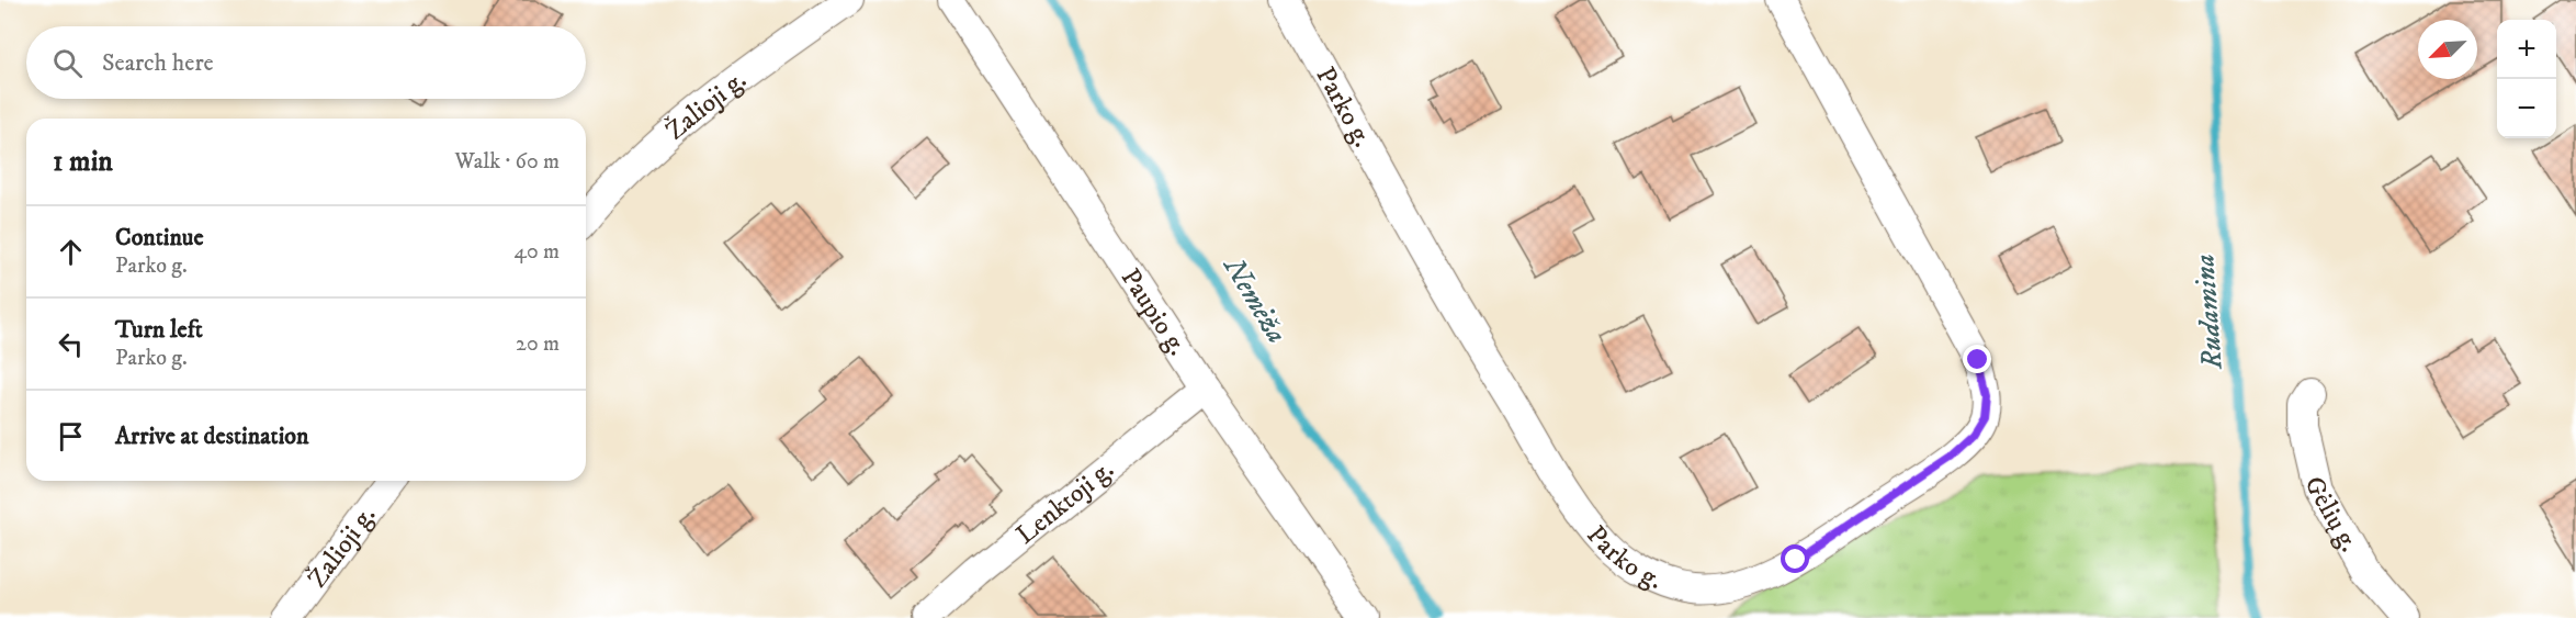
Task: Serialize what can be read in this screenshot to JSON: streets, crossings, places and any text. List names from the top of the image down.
{
  "streets": {
    "street": [
      "Žalioji g.",
      "Parko g.",
      "Paupio g.",
      "Lenktoji g.",
      "Gėlių g."
    ]
  },
  "crossings": [
    ["Paupio g.", "Lenktoji g."]
  ],
  "water": ["Nemėža", "Rudamina"],
  "north": "bottom left",
  "page": {
    "map_buttons": ["+", "−"],
    "search": "Search here",
    "heading": ["1 min", "Walk · 60 m"],
    "list": [
      ["Continue", "Parko g.", "40 m"],
      ["Turn left", "Parko g.", "20 m"],
      "Arrive at destination"
    ]
  }
}
